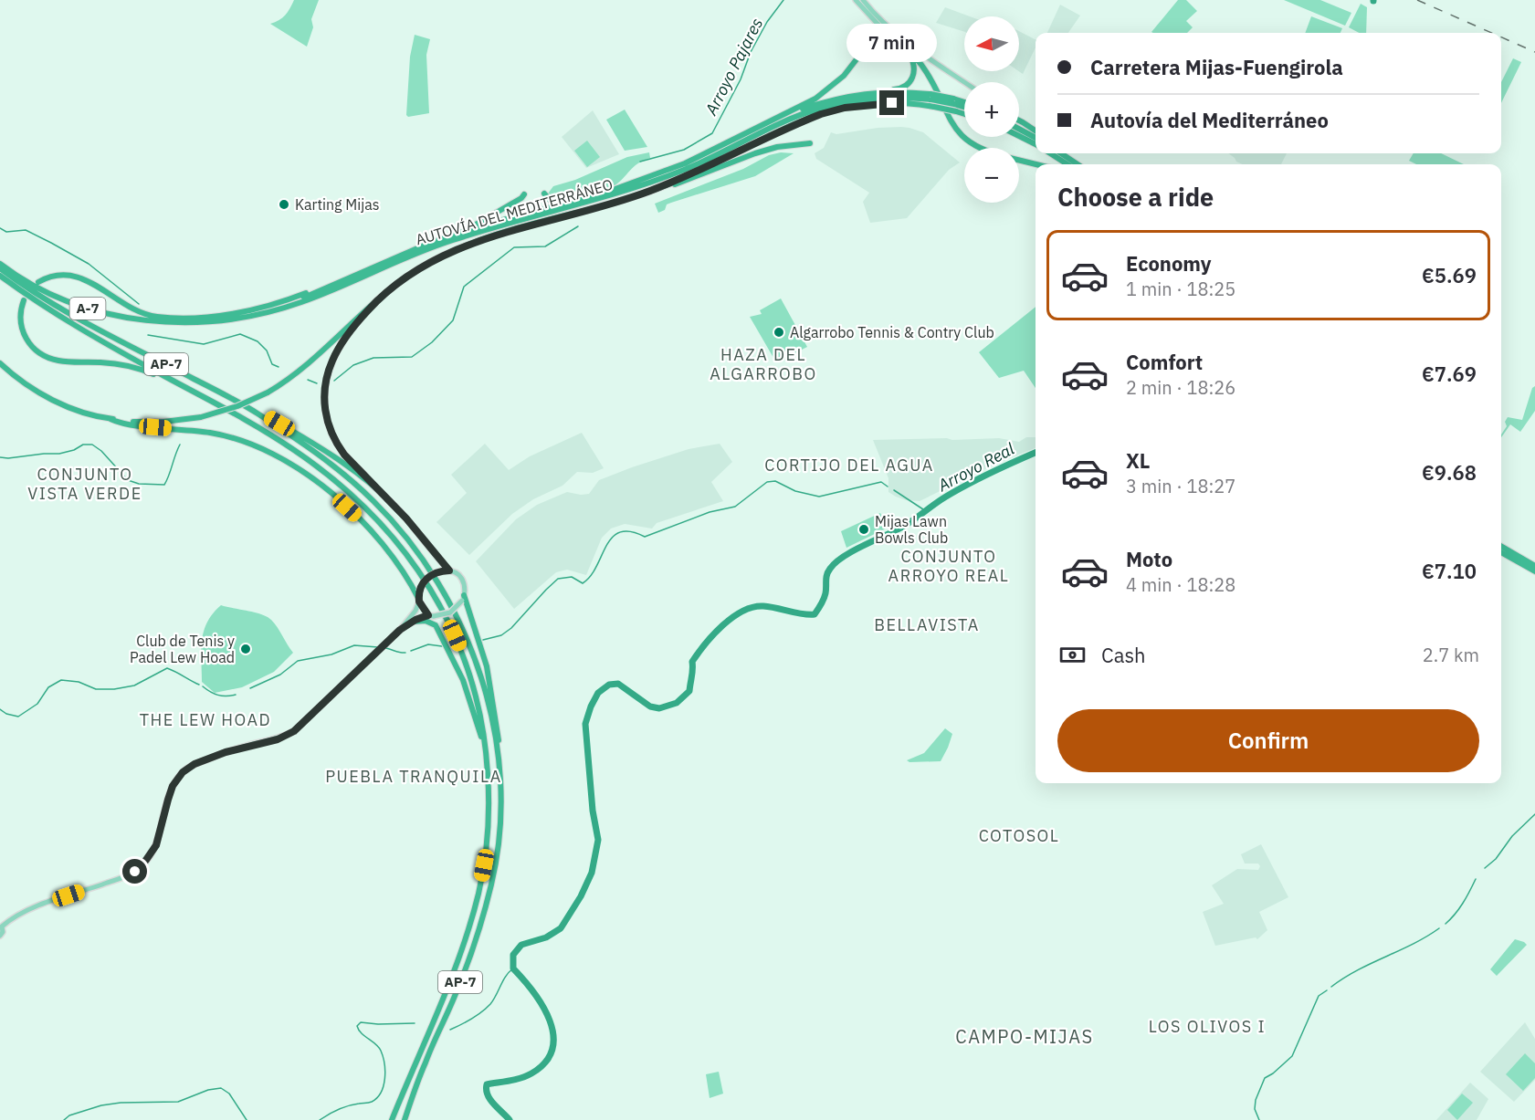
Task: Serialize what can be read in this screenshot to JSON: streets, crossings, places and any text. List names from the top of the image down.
{
  "streets": {
    "highway": ["AUTOVÍA DEL MEDITERRÁNEO", "A-7", "AP-7"]
  },
  "districts": [
    "HAZA DEL ALGARROBO",
    "CORTIJO DEL AGUA",
    "CONJUNTO VISTA VERDE",
    "CONJUNTO ARROYO REAL",
    "BELLAVISTA",
    "THE LEW HOAD",
    "PUEBLA TRANQUILA",
    "COTOSOL",
    "LOS OLIVOS I",
    "CAMPO-MIJAS"
  ],
  "water": ["Arroyo Pajares", "Arroyo Real"],
  "places": [
    "Karting Mijas",
    "Algarrobo Tennis & Contry Club",
    "Mijas Lawn Bowls Club",
    "Club de Tenis y Padel Lew Hoad"
  ],
  "north": "left",
  "page": {
    "map_buttons": ["+", "−"],
    "bubble": "7 min",
    "banner": ["Carretera Mijas-Fuengirola", "Autovía del Mediterráneo"],
    "heading": "Choose a ride",
    "list": [
      {
        "name": "Economy",
        "note": "1 min · 18:25",
        "value": "€5.69"
      },
      {
        "name": "Comfort",
        "note": "2 min · 18:26",
        "value": "€7.69"
      },
      {
        "name": "XL",
        "note": "3 min · 18:27",
        "value": "€9.68"
      },
      {
        "name": "Moto",
        "note": "4 min · 18:28",
        "value": "€7.10"
      }
    ],
    "pay": ["Cash", "2.7 km"],
    "buttons": "Confirm"
  }
}
